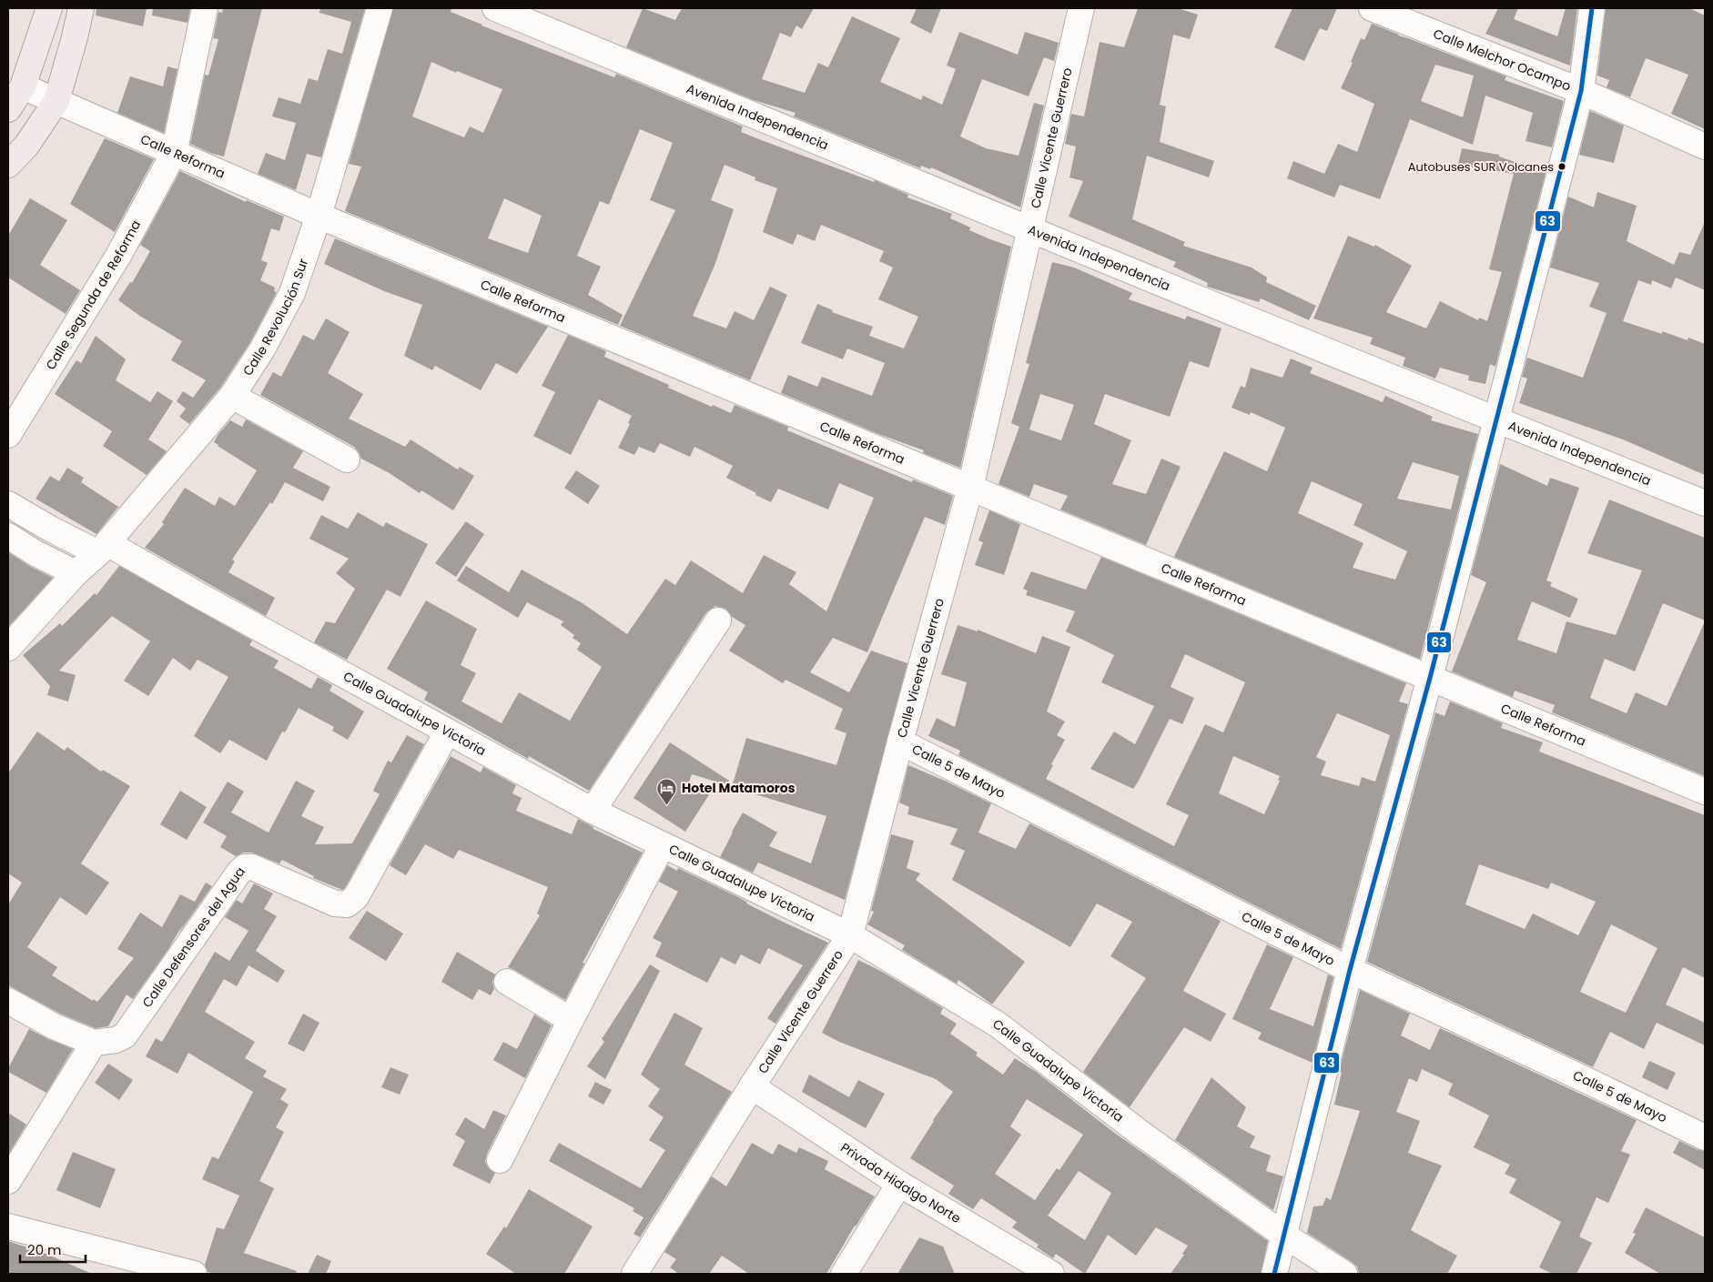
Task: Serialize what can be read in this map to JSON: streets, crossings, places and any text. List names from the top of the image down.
{
  "streets": {
    "street": [
      "Calle Melchor Ocampo",
      "Avenida Independencia",
      "Calle Vicente Guerrero",
      "Calle Reforma",
      "Calle Segunda de Reforma",
      "Calle Revolución Sur",
      "Calle Guadalupe Victoria",
      "Calle 5 de Mayo",
      "Calle Defensores del Agua",
      "Privada Hidalgo Norte"
    ]
  },
  "crossings": [
    ["Avenida Independencia", "Calle Vicente Guerrero"],
    ["Calle Vicente Guerrero", "Calle Reforma"],
    ["Calle Vicente Guerrero", "Calle Guadalupe Victoria"],
    ["Calle Vicente Guerrero", "Calle 5 de Mayo"],
    ["Calle Vicente Guerrero", "Privada Hidalgo Norte"],
    ["Calle Reforma", "Calle Segunda de Reforma"],
    ["Calle Reforma", "Calle Revolución Sur"],
    ["Calle Revolución Sur", "Calle Guadalupe Victoria"],
    ["Calle Guadalupe Victoria", "Calle Defensores del Agua"]
  ],
  "places": {
    "other": ["Autobuses SUR Volcanes"],
    "hotel": ["Hotel Matamoros"]
  },
  "lines": ["transit line 63"],
  "scale_bar": "20 m"
}
